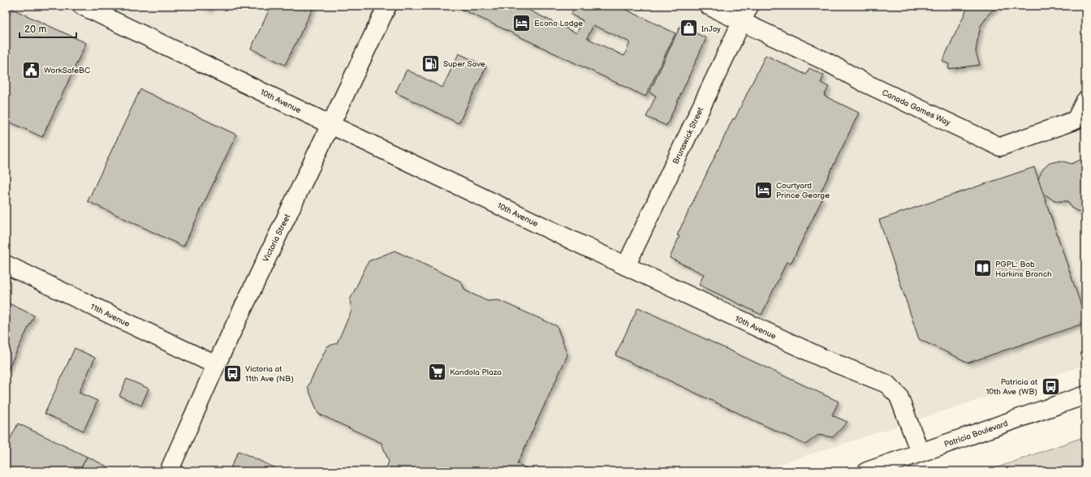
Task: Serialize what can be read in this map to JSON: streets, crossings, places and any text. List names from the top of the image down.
{
  "streets": {
    "main road": [
      "10th Avenue",
      "Canada Games Way",
      "Brunswick Street",
      "Victoria Street",
      "11th Avenue",
      "Patricia Boulevard"
    ]
  },
  "crossings": [
    ["10th Avenue", "Brunswick Street"],
    ["10th Avenue", "Victoria Street"],
    ["10th Avenue", "Patricia Boulevard"],
    ["Canada Games Way", "Brunswick Street"],
    ["Victoria Street", "11th Avenue"]
  ],
  "places": {
    "hotel": ["Econo Lodge", "Courtyard Prince George"],
    "shop": ["InJoy"],
    "fuel station": ["Super Save"],
    "public building": ["WorkSafeBC"],
    "library": ["PGPL: Bob Harkins Branch"],
    "supermarket": ["Kandola Plaza"],
    "bus stop": ["Victoria at 11th Ave (NB)", "Patricia at 10th Ave (WB)"]
  },
  "scale_bar": "20 m"
}
